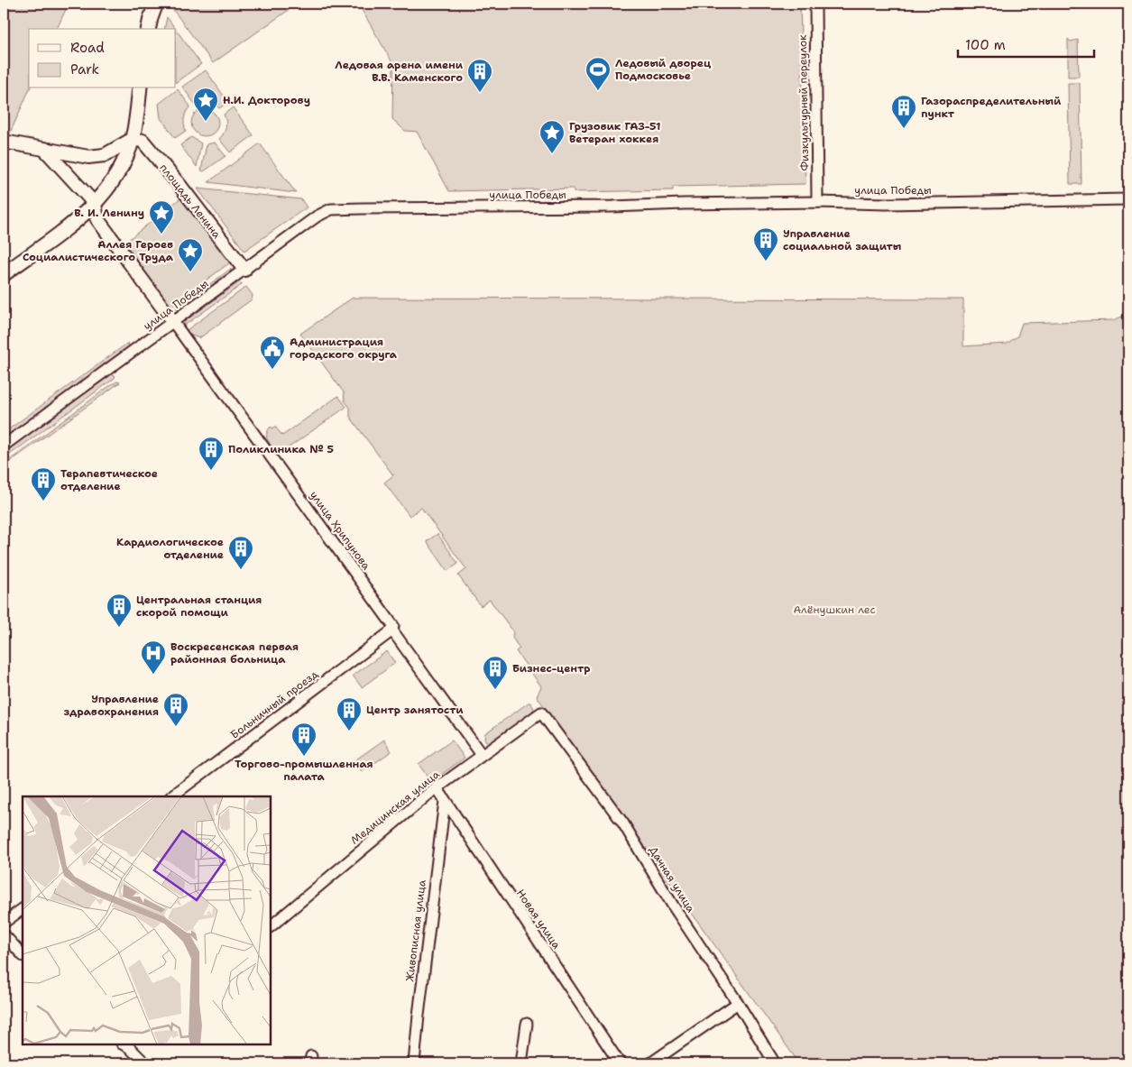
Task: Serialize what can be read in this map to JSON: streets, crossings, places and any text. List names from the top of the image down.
{
  "streets": {
    "street": [
      "Физкультурный переулок",
      "улица Победы",
      "площадь Ленина",
      "улица Хрипунова",
      "Больничный проезд",
      "Медицинская улица",
      "Дачная улица",
      "Новая улица",
      "Живописная улица"
    ]
  },
  "crossings": [
    ["Физкультурный переулок", "улица Победы"],
    ["улица Победы", "площадь Ленина"],
    ["улица Победы", "улица Хрипунова"],
    ["улица Хрипунова", "Больничный проезд"],
    ["улица Хрипунова", "Медицинская улица"],
    ["Медицинская улица", "Дачная улица"],
    ["Медицинская улица", "Новая улица"],
    ["Новая улица", "Живописная улица"]
  ],
  "parks": ["Алёнушкин лес"],
  "places": {
    "sports": ["Ледовый дворец Подмосковье"],
    "building": [
      "Ледовая арена имени В.В. Каменского",
      "Газораспределительный пункт",
      "Управление социальной защиты",
      "Поликлиника № 5",
      "Терапевтическое отделение",
      "Кардиологическое отделение",
      "Центральная станция скорой помощи",
      "Бизнес-центр",
      "Управление здравохранения",
      "Центр занятости",
      "Торгово-промышленная палата"
    ],
    "place": [
      "Н.И. Докторову",
      "Грузовик ГАЗ-51 Ветеран хоккея",
      "В. И. Ленину",
      "Аллея Героев Социалистического Труда"
    ],
    "public building": ["Администрация городского округа"],
    "hospital": ["Воскресенская первая районная больница"]
  },
  "legend": ["Road", "Park"],
  "scale_bar": "100 m"
}
